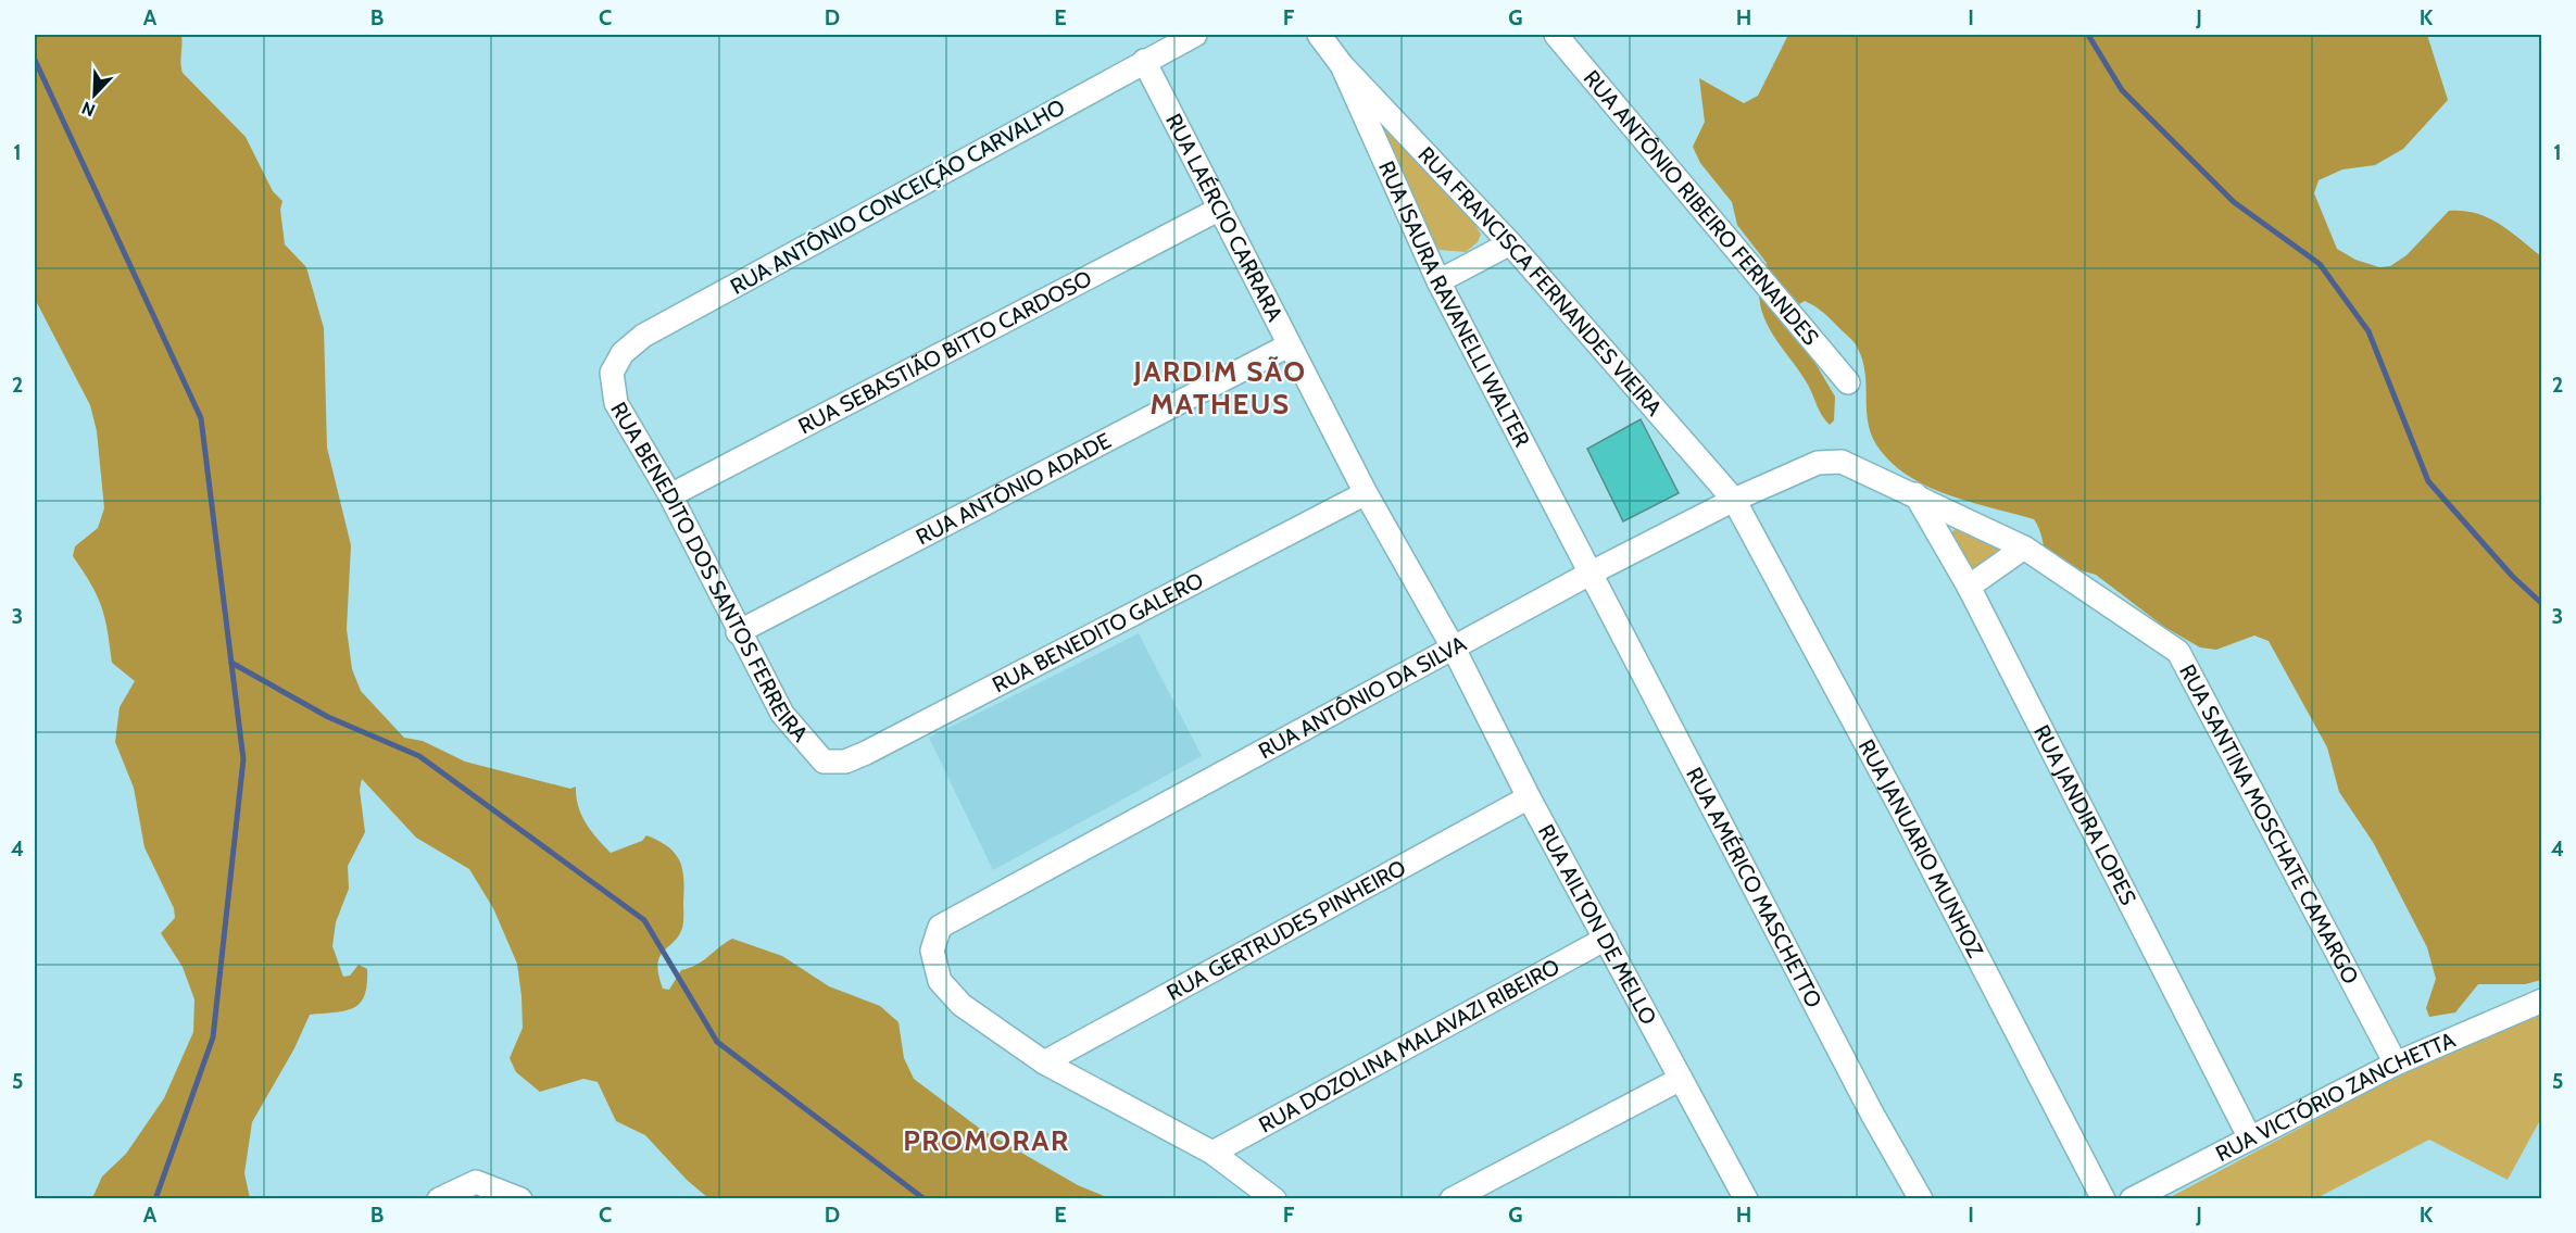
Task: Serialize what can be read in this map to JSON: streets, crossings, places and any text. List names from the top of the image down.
{
  "streets": {
    "street": [
      "RUA ANTÔNIO CONCEIÇÃO CARVALHO",
      "RUA ANTÔNIO RIBEIRO FERNANDES",
      "RUA LAÉRCIO CARRARA",
      "RUA FRANCISCA FERNANDES VIEIRA",
      "RUA ISAURA RAVANELLI WALTER",
      "RUA SEBASTIÃO BITTO CARDOSO",
      "RUA ANTÔNIO ADADE",
      "RUA BENEDITO DOS SANTOS FERREIRA",
      "RUA BENEDITO GALERO",
      "RUA ANTÔNIO DA SILVA",
      "RUA JANDIRA LOPES",
      "RUA SANTINA MOSCHATE CAMARGO",
      "RUA JANUARIO MUNHOZ",
      "RUA AMÉRICO MASCHETTO",
      "RUA AILTON DE MELLO",
      "RUA GERTRUDES PINHEIRO",
      "RUA DOZOLINA MALAVAZI RIBEIRO",
      "RUA VICTÓRIO ZANCHETTA"
    ]
  },
  "crossings": [
    ["RUA ANTÔNIO CONCEIÇÃO CARVALHO", "RUA LAÉRCIO CARRARA"],
    ["RUA ANTÔNIO CONCEIÇÃO CARVALHO", "RUA BENEDITO DOS SANTOS FERREIRA"],
    ["RUA LAÉRCIO CARRARA", "RUA SEBASTIÃO BITTO CARDOSO"],
    ["RUA LAÉRCIO CARRARA", "RUA ANTÔNIO ADADE"],
    ["RUA LAÉRCIO CARRARA", "RUA BENEDITO GALERO"],
    ["RUA LAÉRCIO CARRARA", "RUA ANTÔNIO DA SILVA"],
    ["RUA LAÉRCIO CARRARA", "RUA AILTON DE MELLO"],
    ["RUA FRANCISCA FERNANDES VIEIRA", "RUA ISAURA RAVANELLI WALTER"],
    ["RUA FRANCISCA FERNANDES VIEIRA", "RUA ANTÔNIO DA SILVA"],
    ["RUA FRANCISCA FERNANDES VIEIRA", "RUA JANUARIO MUNHOZ"],
    ["RUA ISAURA RAVANELLI WALTER", "RUA ANTÔNIO DA SILVA"],
    ["RUA ISAURA RAVANELLI WALTER", "RUA AMÉRICO MASCHETTO"],
    ["RUA SEBASTIÃO BITTO CARDOSO", "RUA BENEDITO DOS SANTOS FERREIRA"],
    ["RUA ANTÔNIO ADADE", "RUA BENEDITO DOS SANTOS FERREIRA"],
    ["RUA BENEDITO DOS SANTOS FERREIRA", "RUA BENEDITO GALERO"],
    ["RUA ANTÔNIO DA SILVA", "RUA SANTINA MOSCHATE CAMARGO"],
    ["RUA ANTÔNIO DA SILVA", "RUA JANUARIO MUNHOZ"],
    ["RUA ANTÔNIO DA SILVA", "RUA AMÉRICO MASCHETTO"],
    ["RUA ANTÔNIO DA SILVA", "RUA AILTON DE MELLO"],
    ["RUA ANTÔNIO DA SILVA", "RUA GERTRUDES PINHEIRO"],
    ["RUA JANDIRA LOPES", "RUA SANTINA MOSCHATE CAMARGO"],
    ["RUA JANDIRA LOPES", "RUA VICTÓRIO ZANCHETTA"],
    ["RUA SANTINA MOSCHATE CAMARGO", "RUA VICTÓRIO ZANCHETTA"],
    ["RUA AILTON DE MELLO", "RUA GERTRUDES PINHEIRO"],
    ["RUA AILTON DE MELLO", "RUA DOZOLINA MALAVAZI RIBEIRO"]
  ],
  "districts": ["JARDIM SÃO MATHEUS", "PROMORAR"],
  "north": "bottom left",
  "grid": {
    "columns": [
      "A",
      "B",
      "C",
      "D",
      "E",
      "F",
      "G",
      "H",
      "I",
      "J",
      "K"
    ],
    "rows": [
      "1",
      "2",
      "3",
      "4",
      "5"
    ]
  }
}
